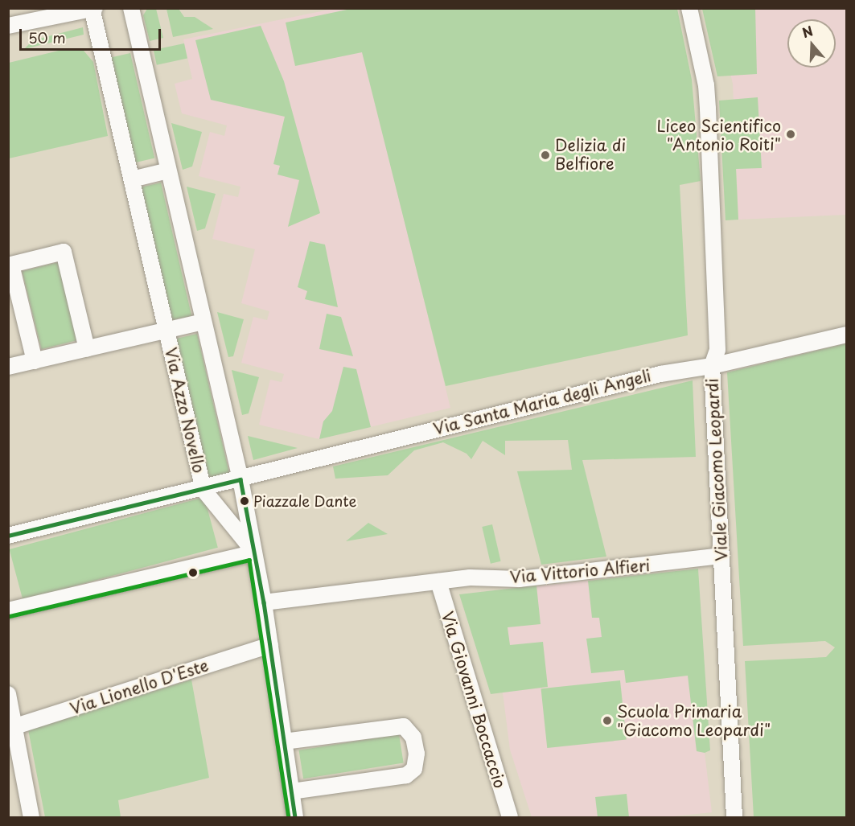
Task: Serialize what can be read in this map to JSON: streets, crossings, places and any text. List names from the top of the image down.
{
  "streets": {
    "street": [
      "Via Santa Maria degli Angeli",
      "Via Azzo Novello",
      "Viale Giacomo Leopardi",
      "Via Vittorio Alfieri",
      "Via Lionello D'Este",
      "Via Giovanni Boccaccio"
    ]
  },
  "crossings": [
    ["Via Santa Maria degli Angeli", "Via Azzo Novello"],
    ["Via Santa Maria degli Angeli", "Viale Giacomo Leopardi"],
    ["Viale Giacomo Leopardi", "Via Vittorio Alfieri"],
    ["Via Vittorio Alfieri", "Via Giovanni Boccaccio"]
  ],
  "places": [
    "Liceo Scientifico \"Antonio Roiti\"",
    "Delizia di Belfiore",
    "Piazzale Dante",
    "Scuola Primaria \"Giacomo Leopardi\""
  ],
  "scale_bar": "50 m",
  "north": "top"
}
